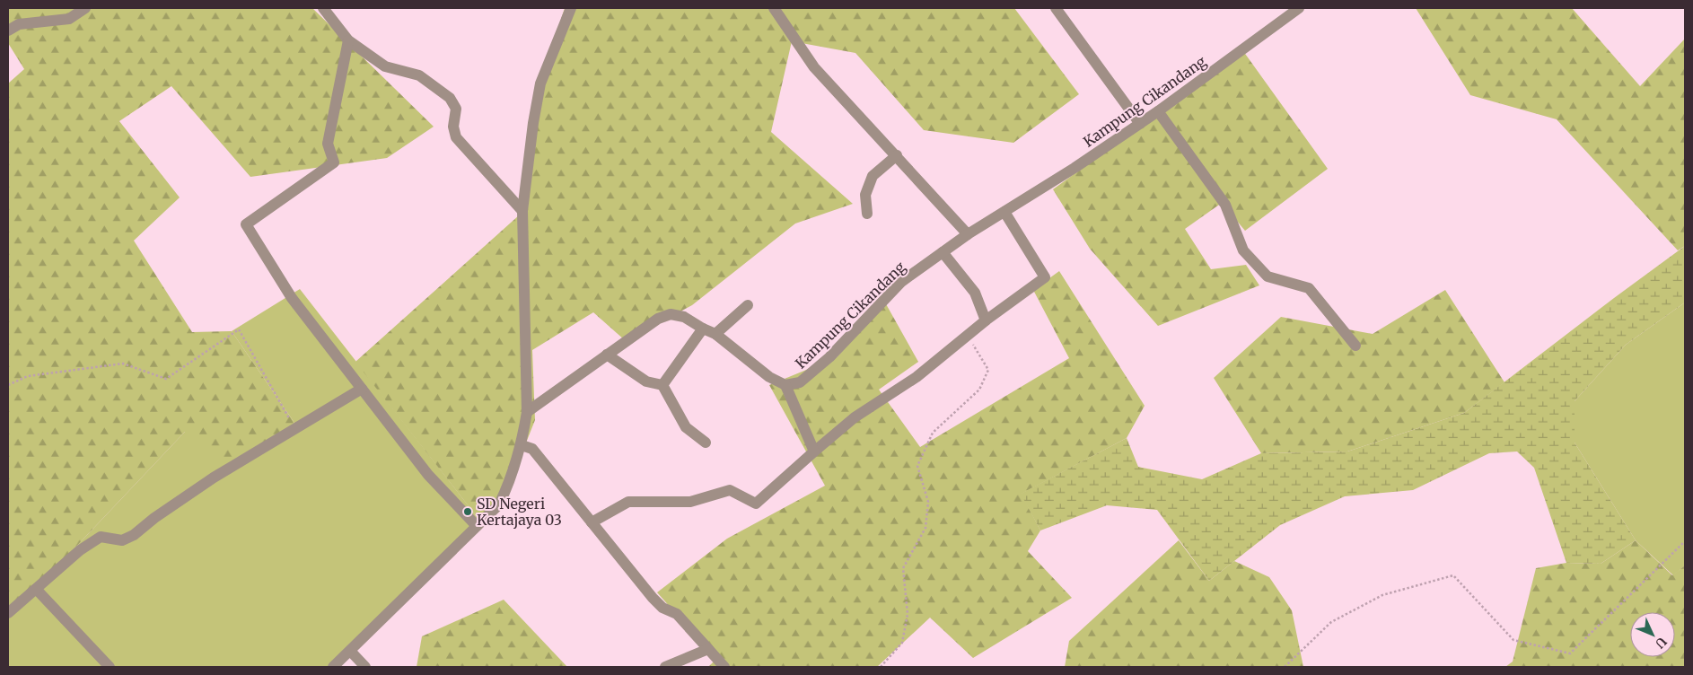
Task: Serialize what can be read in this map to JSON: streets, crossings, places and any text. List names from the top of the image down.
{
  "streets": {
    "street": ["Kampung Cikandang"]
  },
  "places": ["SD Negeri Kertajaya 03"],
  "north": "bottom right"
}
